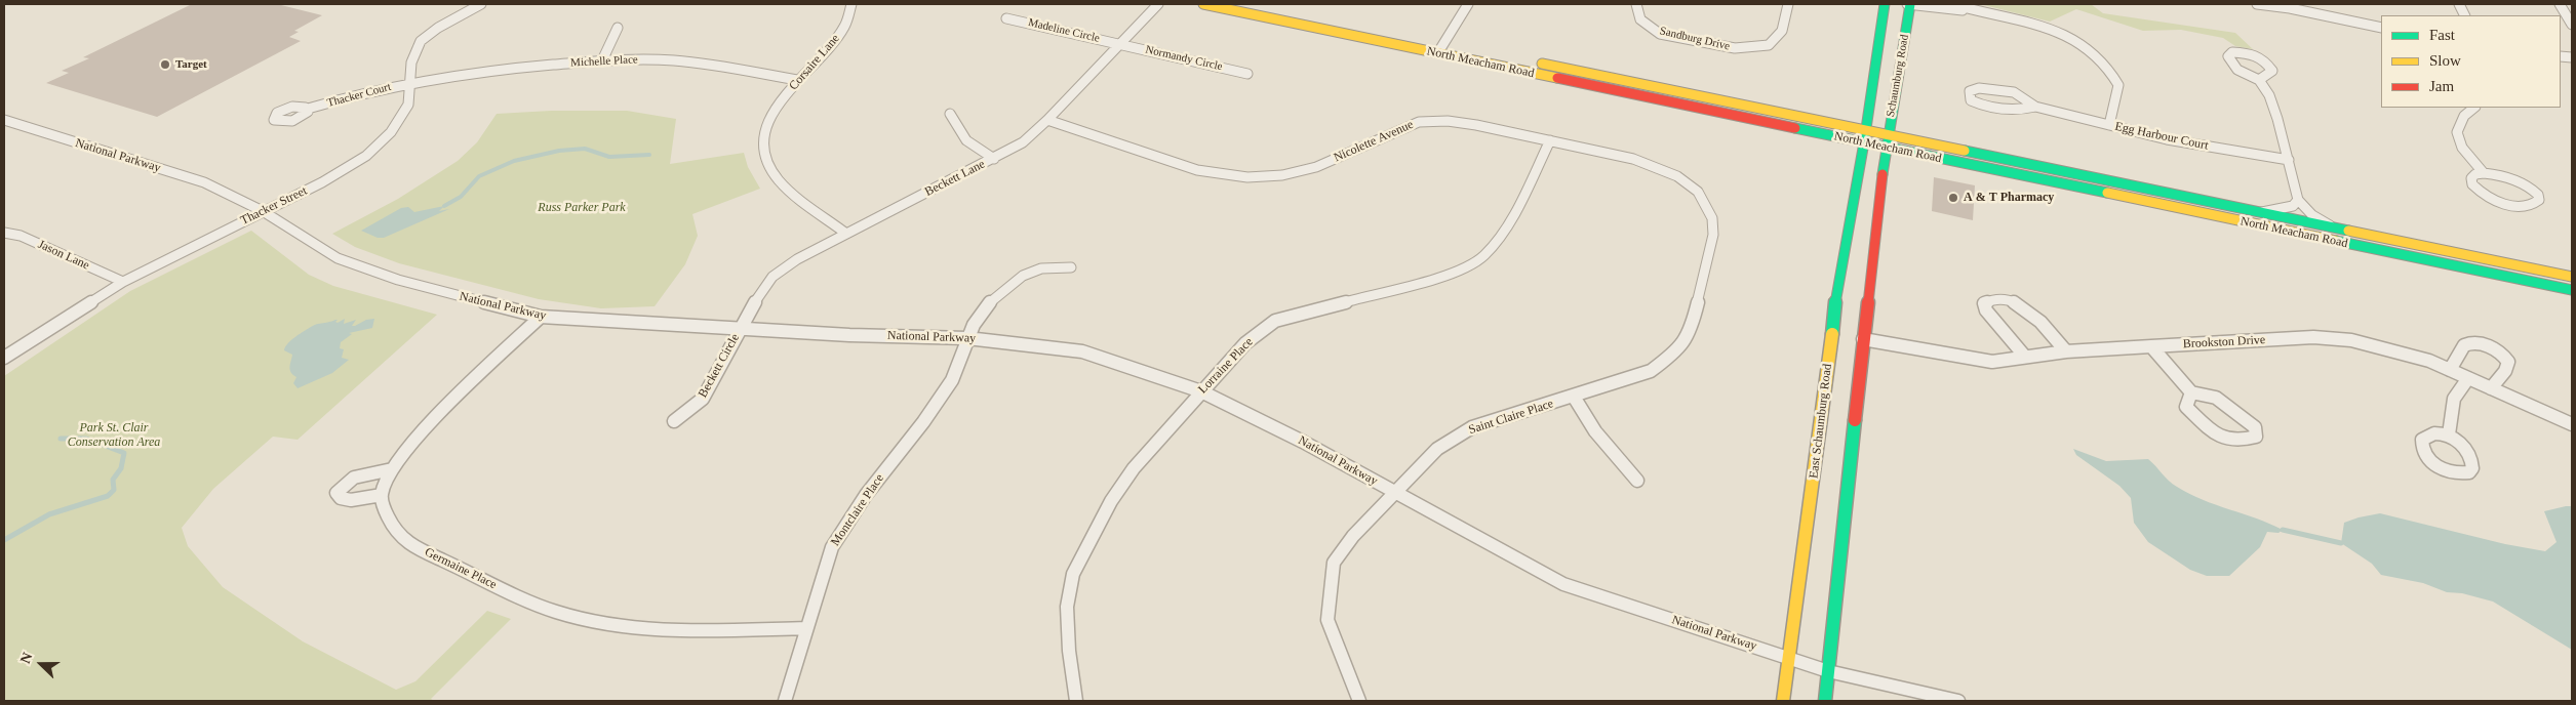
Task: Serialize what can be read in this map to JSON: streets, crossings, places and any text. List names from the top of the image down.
{
  "streets": {
    "main road": ["North Meacham Road", "Schaumburg Road", "East Schaumburg Road"],
    "street": [
      "Madeline Circle",
      "Sandburg Drive",
      "Normandy Circle",
      "Michelle Place",
      "Corsaire Lane",
      "Thacker Court",
      "Egg Harbour Court",
      "Nicolette Avenue",
      "National Parkway",
      "Beckett Lane",
      "Thacker Street",
      "Jason Lane",
      "Brookston Drive",
      "Beckett Circle",
      "Lorraine Place",
      "Saint Claire Place",
      "Montclaire Place",
      "Germaine Place"
    ]
  },
  "crossings": [
    ["Madeline Circle", "Normandy Circle"],
    ["Madeline Circle", "Beckett Lane"],
    ["Normandy Circle", "Beckett Lane"],
    ["Michelle Place", "Corsaire Lane"],
    ["Michelle Place", "Thacker Court"],
    ["Michelle Place", "Thacker Street"],
    ["Corsaire Lane", "Beckett Lane"],
    ["North Meacham Road", "Schaumburg Road"],
    ["North Meacham Road", "East Schaumburg Road"],
    ["Schaumburg Road", "East Schaumburg Road"],
    ["Thacker Court", "Thacker Street"],
    ["Nicolette Avenue", "Beckett Lane"],
    ["Nicolette Avenue", "Lorraine Place"],
    ["Nicolette Avenue", "Saint Claire Place"],
    ["National Parkway", "Beckett Lane"],
    ["National Parkway", "Thacker Street"],
    ["National Parkway", "Beckett Circle"],
    ["National Parkway", "Lorraine Place"],
    ["National Parkway", "Saint Claire Place"],
    ["National Parkway", "East Schaumburg Road"],
    ["National Parkway", "Montclaire Place"],
    ["Beckett Lane", "Beckett Circle"],
    ["Thacker Street", "Jason Lane"],
    ["Montclaire Place", "Germaine Place"]
  ],
  "parks": ["Russ Parker Park", "Park St. Clair Conservation Area"],
  "places": ["Target", "A & T Pharmacy"],
  "legend": ["Fast", "Slow", "Jam"],
  "north": "left"
}
